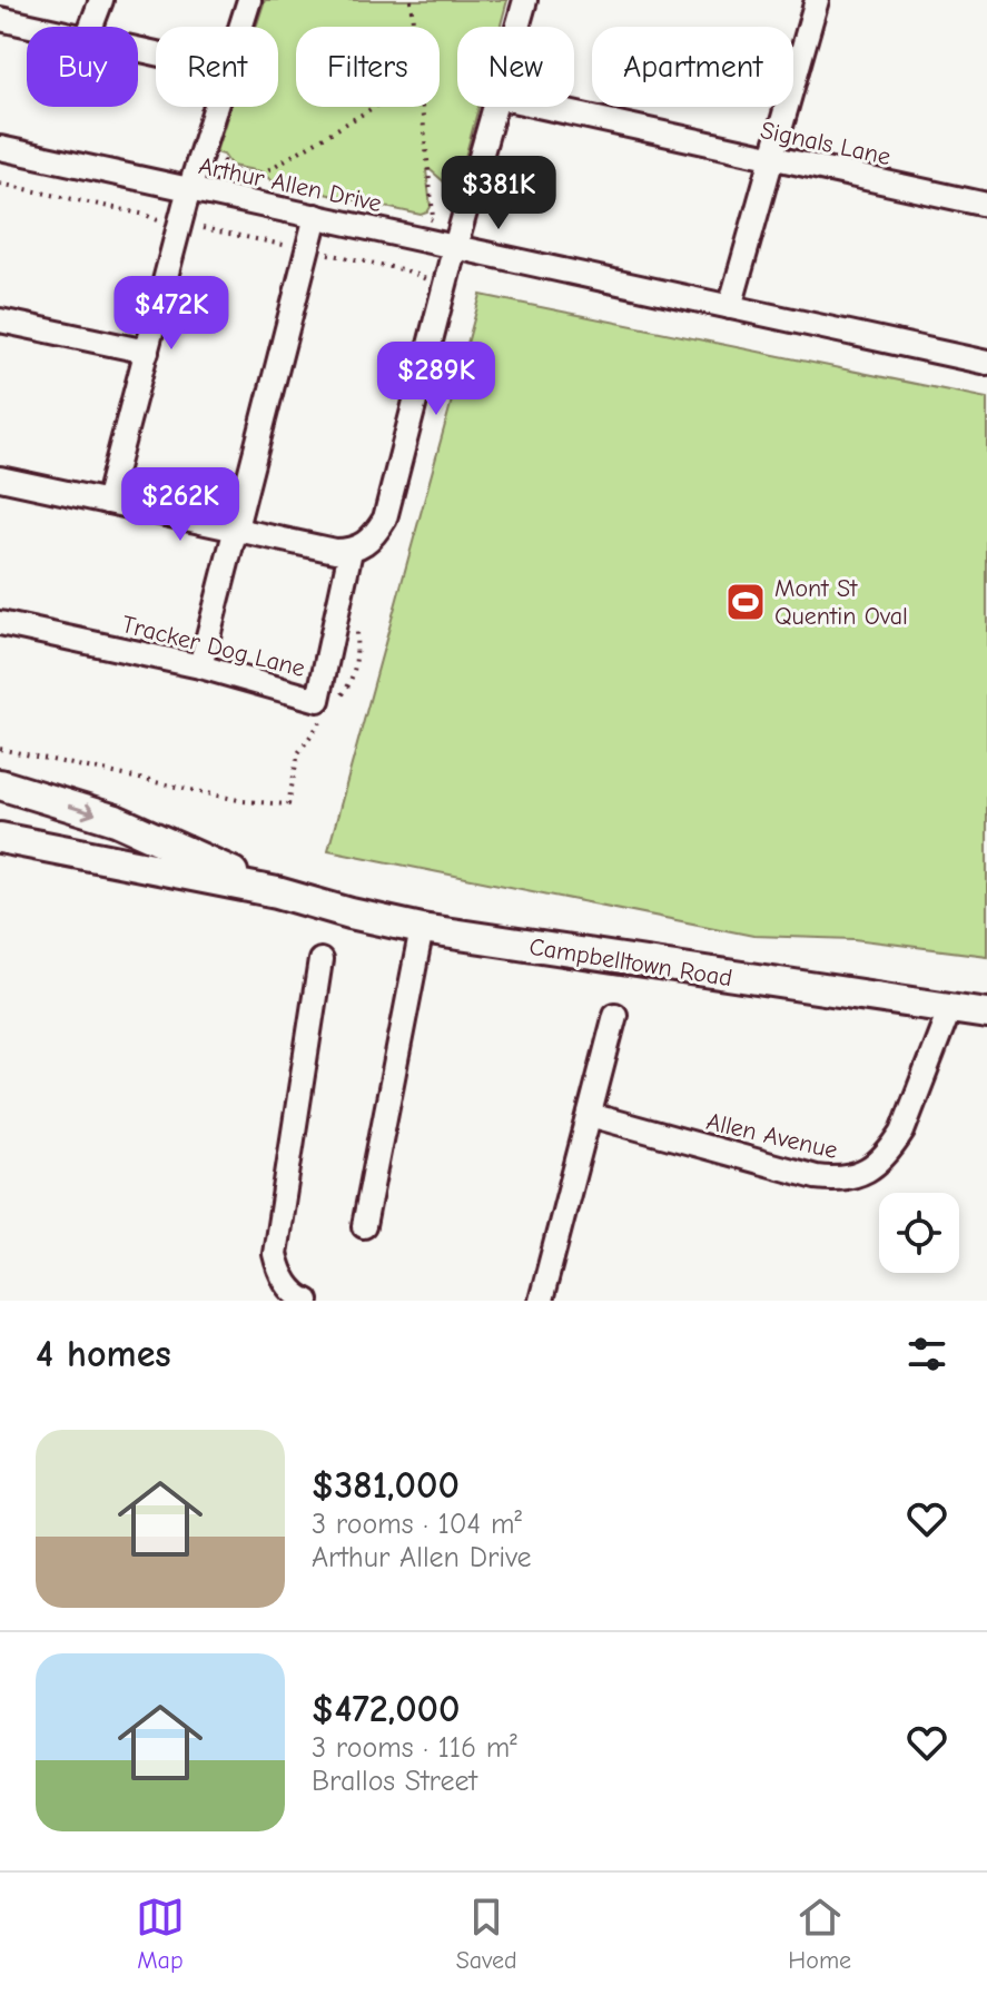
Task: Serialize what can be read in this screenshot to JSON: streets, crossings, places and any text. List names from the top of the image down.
{
  "streets": {
    "main road": ["Campbelltown Road"],
    "street": [
      "Signals Lane",
      "Arthur Allen Drive",
      "Tracker Dog Lane",
      "Allen Avenue"
    ]
  },
  "crossings": [
    ["Campbelltown Road", "Allen Avenue"]
  ],
  "places": {
    "sports": ["Mont St Quentin Oval"]
  },
  "page": {
    "chip": [
      "Buy",
      "Rent",
      "Filters",
      "New",
      "Apartment"
    ],
    "price": [
      "$381K",
      "$472K",
      "$289K",
      "$262K"
    ],
    "heading": "4 homes",
    "list": [
      {
        "name": "$381,000",
        "note": "3 rooms · 104 m² · Arthur Allen Drive"
      },
      {
        "name": "$472,000",
        "note": "3 rooms · 116 m² · Brallos Street"
      }
    ],
    "tabs": ["Map", "Saved", "Home"]
  }
}
